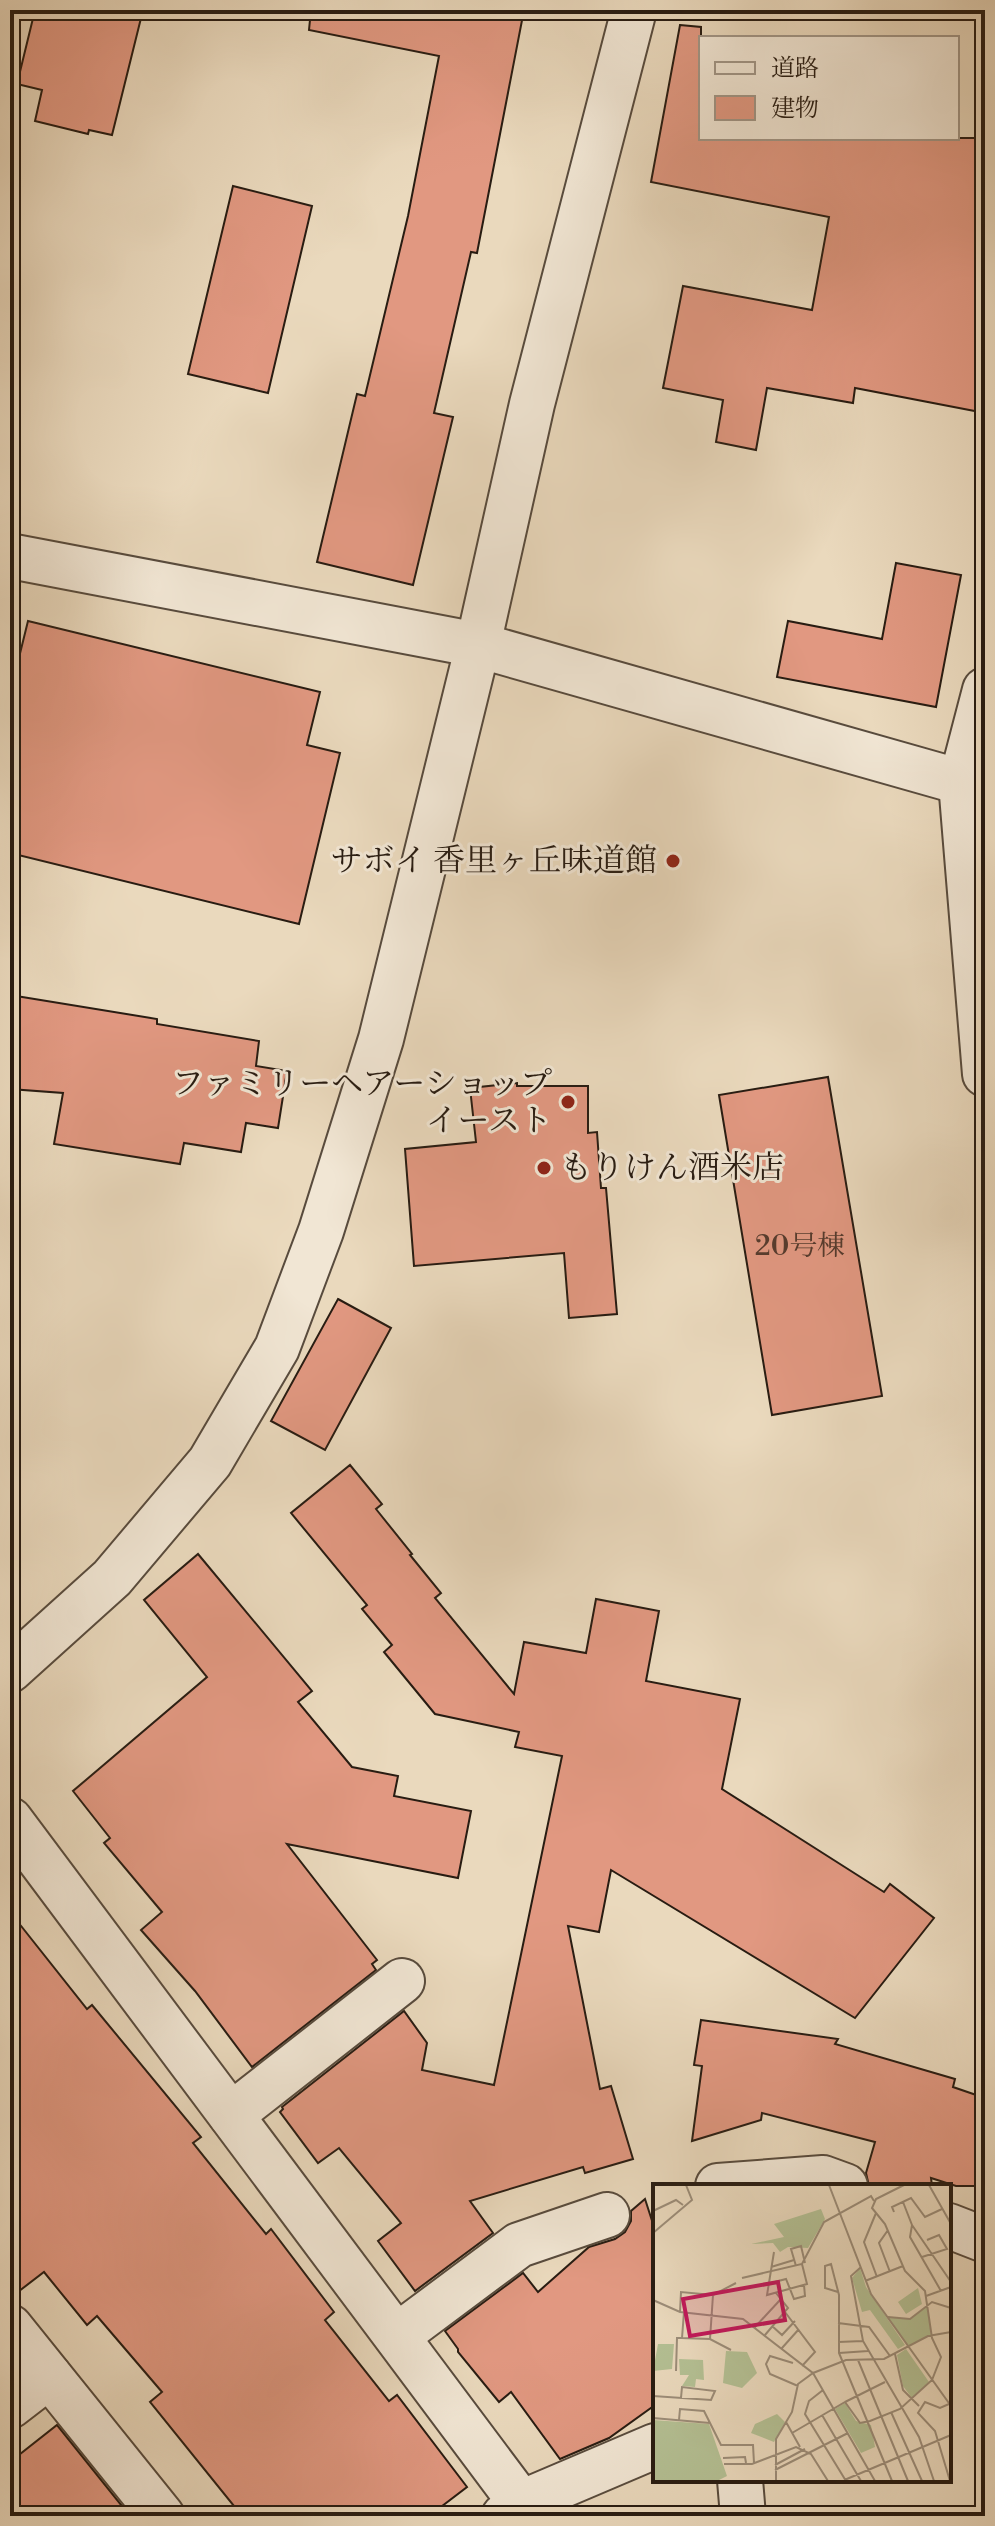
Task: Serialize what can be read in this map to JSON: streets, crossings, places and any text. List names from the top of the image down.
{
  "places": ["サボイ 香里ヶ丘味道館", "ファミリーヘアーショップ イースト", "もりけん酒米店"],
  "house_numbers": ["20号棟"],
  "legend": ["道路", "建物"]
}
